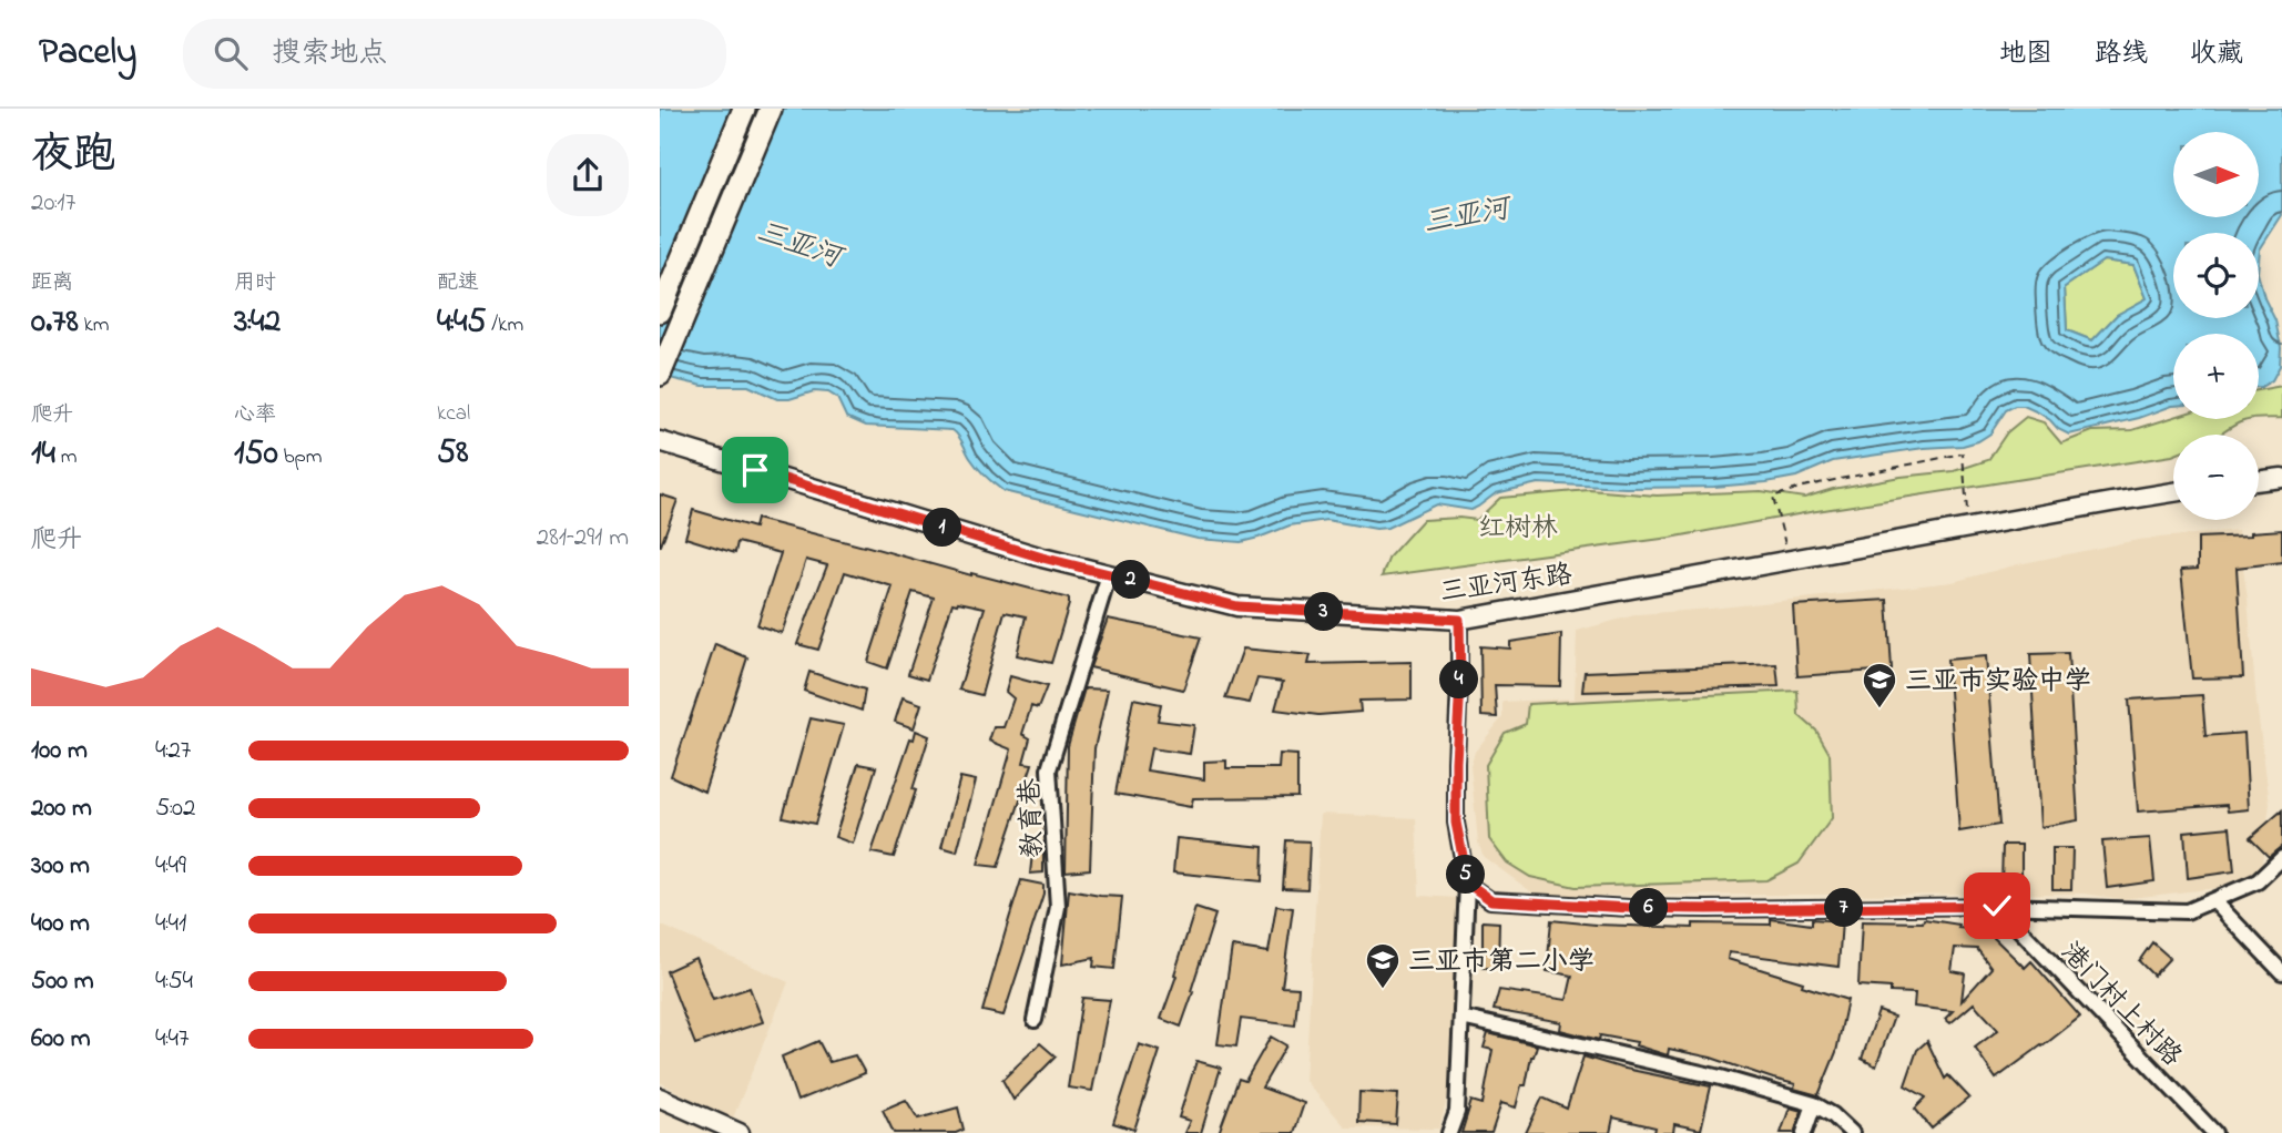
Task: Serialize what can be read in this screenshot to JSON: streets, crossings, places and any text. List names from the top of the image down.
{
  "streets": {
    "street": ["三亚河东路", "教育巷", "港门村上村路"]
  },
  "crossings": [
    ["三亚河东路", "教育巷"]
  ],
  "water": ["三亚河"],
  "parks": ["红树林"],
  "places": {
    "school or university": ["三亚市实验中学", "三亚市第二小学"]
  },
  "north": "right",
  "page": {
    "header": "Pacely",
    "search": "搜索地点",
    "nav": ["地图", "路线", "收藏"],
    "heading": ["夜跑", "20:17"],
    "map_buttons": ["+", "−"],
    "stats": [
      ["距离", "0.78 km"],
      ["用时", "3:42"],
      ["配速", "4:45 /km"],
      ["爬升", "14 m"],
      ["心率", "150 bpm"],
      ["kcal", "58"]
    ],
    "chart": ["爬升", "281–291 m"],
    "pins": [
      "1",
      "2",
      "3",
      "4",
      "5",
      "6",
      "7"
    ],
    "list": [
      {
        "name": "100 m",
        "note": "4:27"
      },
      {
        "name": "200 m",
        "note": "5:02"
      },
      {
        "name": "300 m",
        "note": "4:49"
      },
      {
        "name": "400 m",
        "note": "4:41"
      },
      {
        "name": "500 m",
        "note": "4:54"
      },
      {
        "name": "600 m",
        "note": "4:47"
      }
    ]
  }
}
